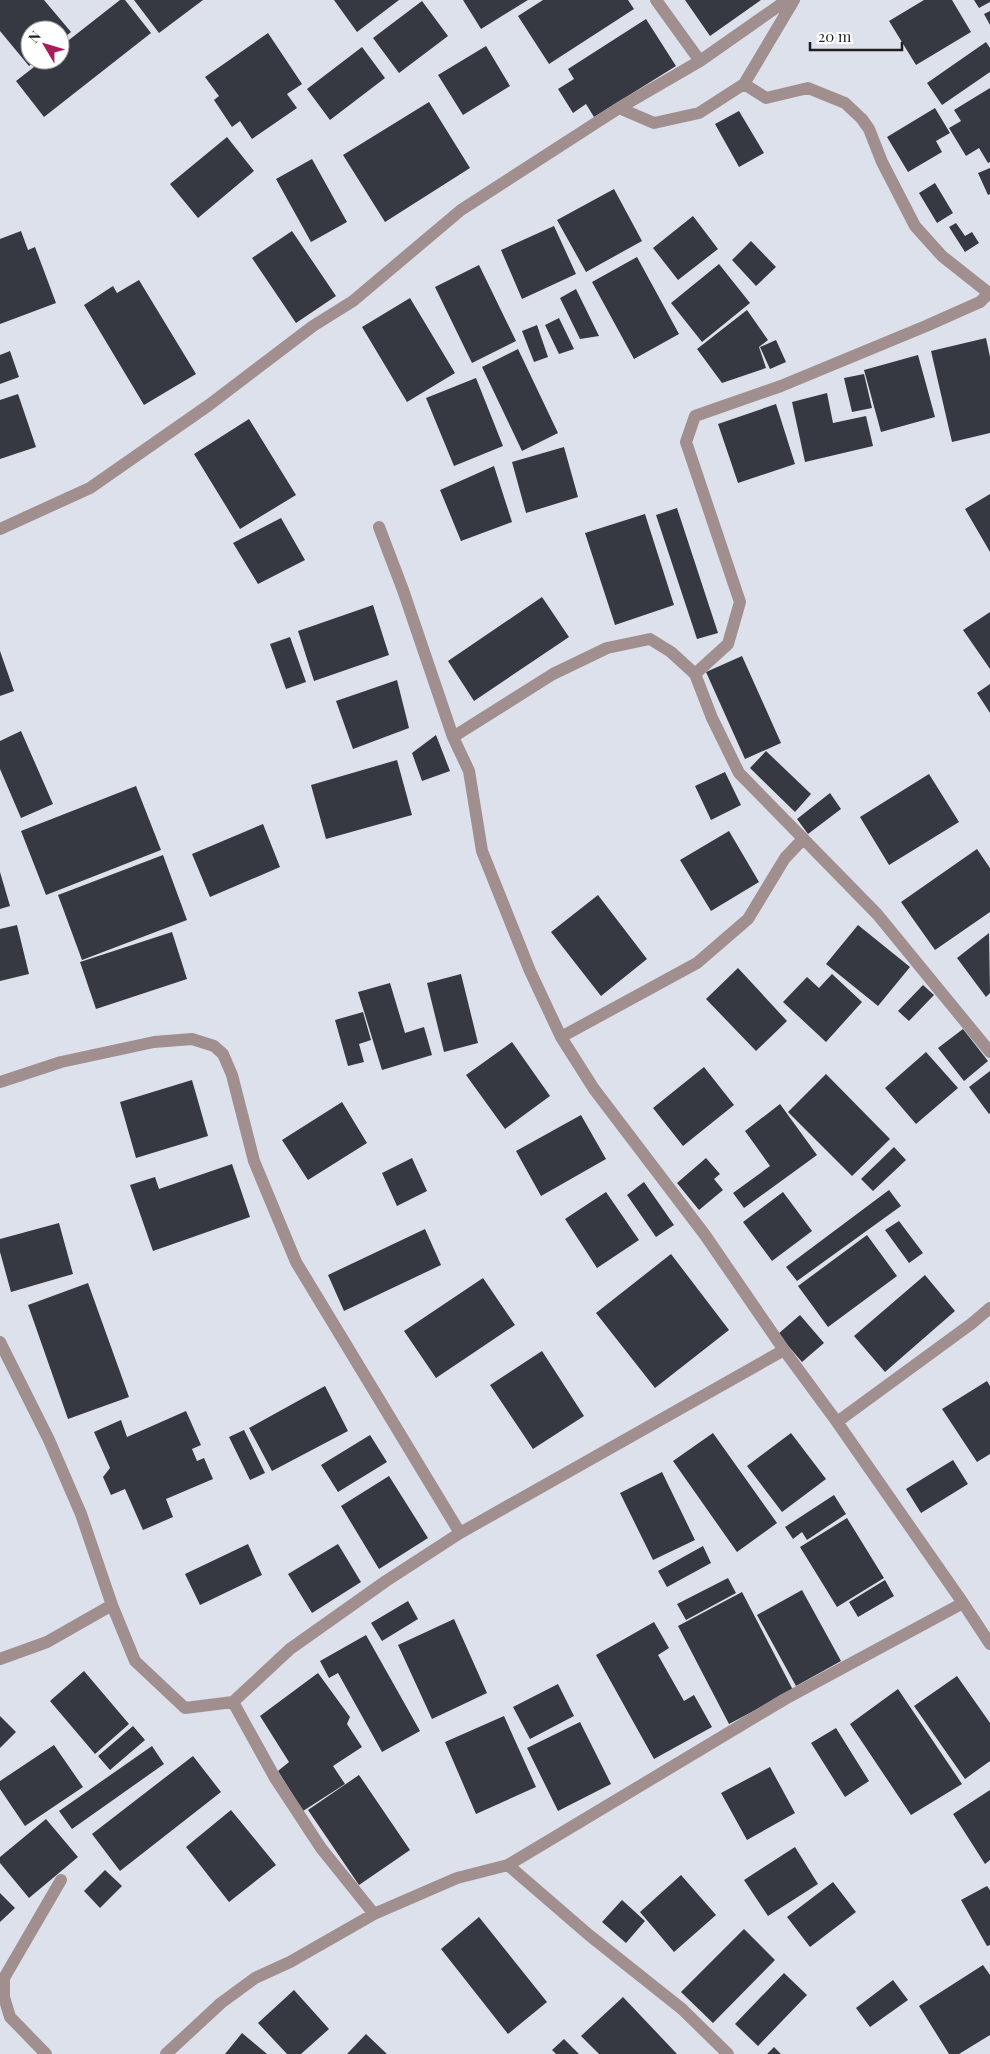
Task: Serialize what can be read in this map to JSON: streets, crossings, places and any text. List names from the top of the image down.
{
  "scale_bar": "20 m",
  "north": "top left"
}
